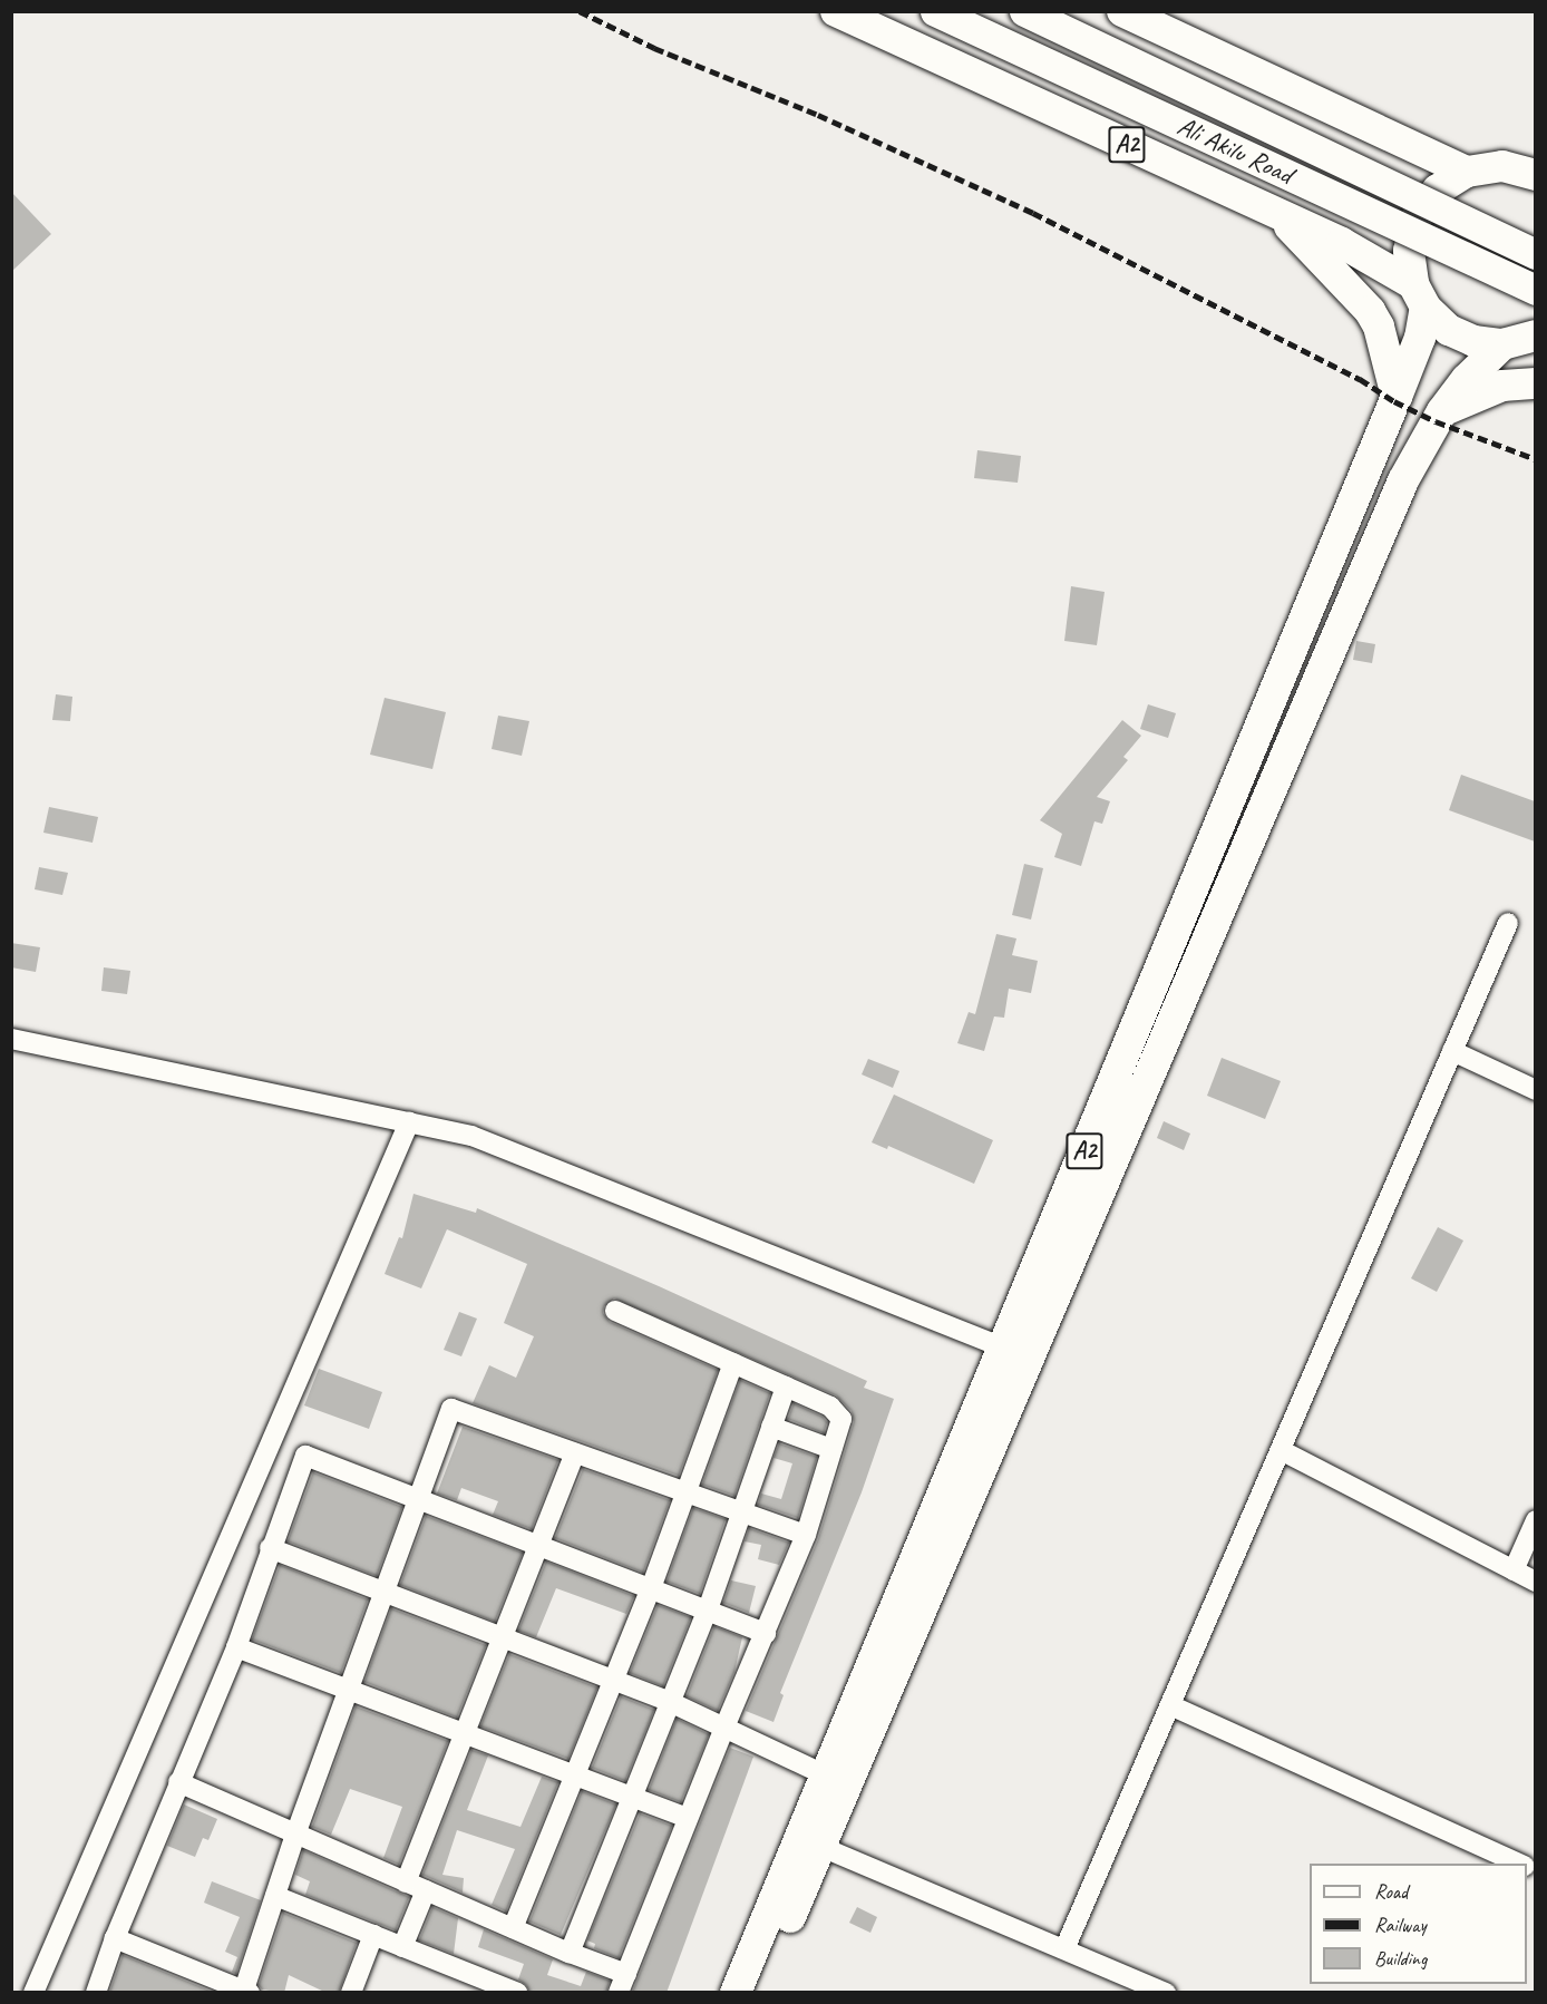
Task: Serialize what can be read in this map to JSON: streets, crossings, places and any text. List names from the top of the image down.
{
  "streets": {
    "highway": ["A2"],
    "main road": ["Ali Akilu Road"]
  },
  "legend": ["Road", "Railway", "Building"]
}
